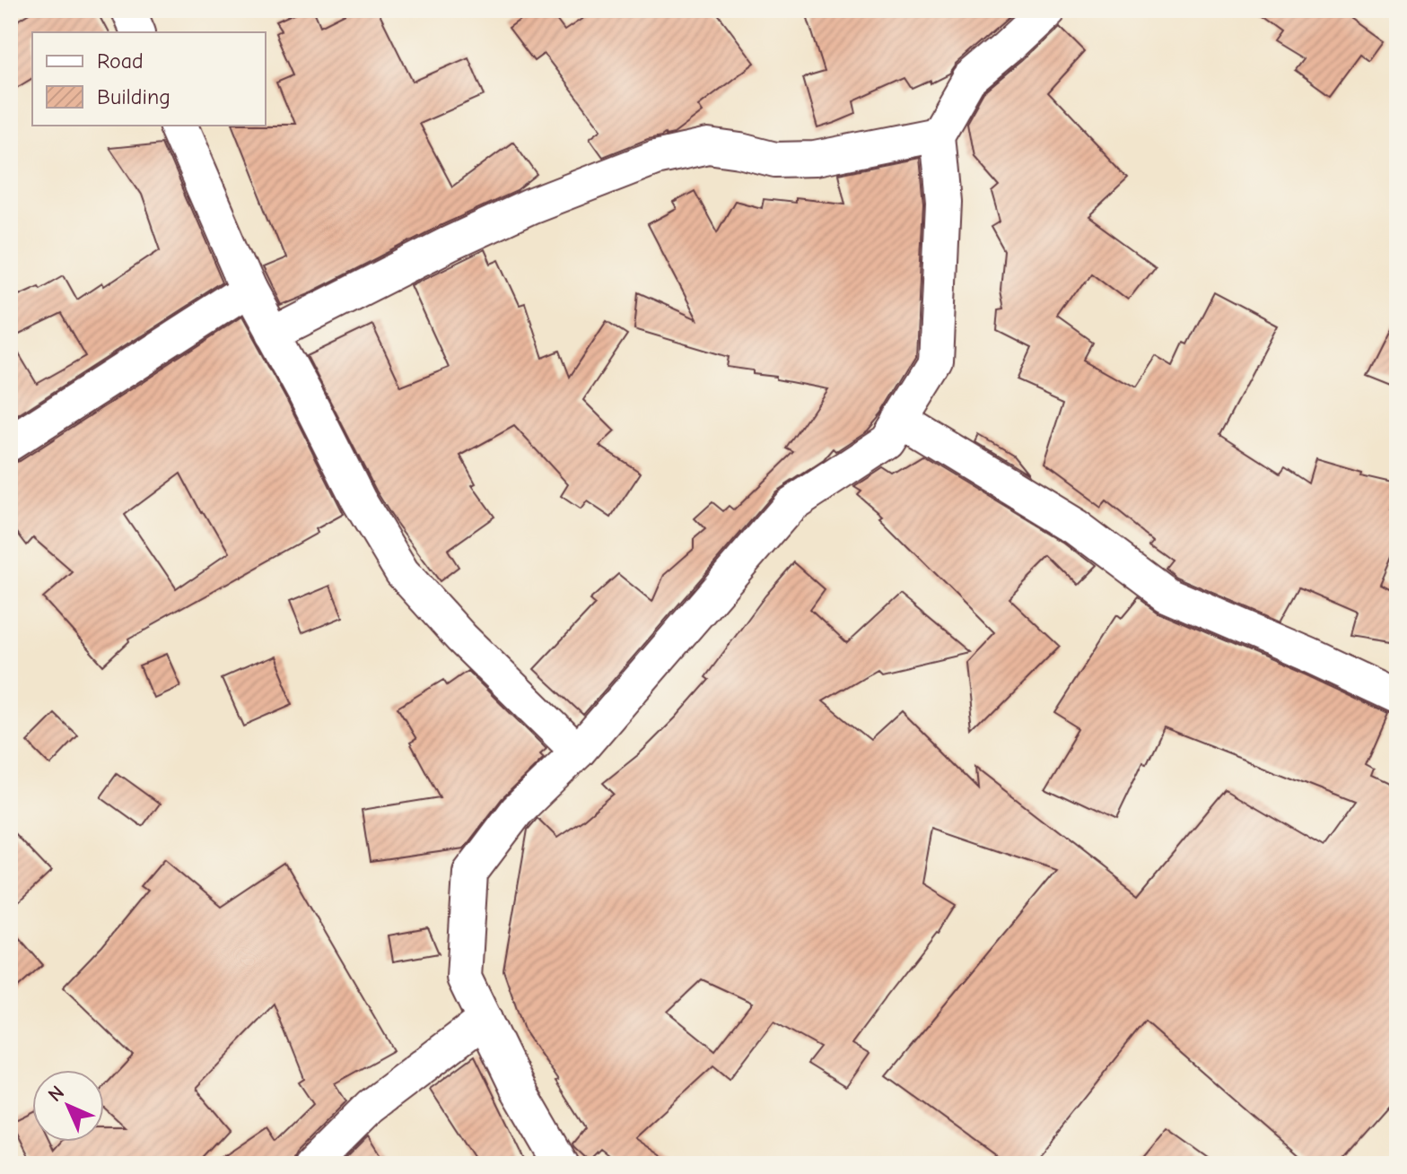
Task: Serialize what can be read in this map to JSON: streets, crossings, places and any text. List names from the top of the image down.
{
  "legend": ["Road", "Building"],
  "north": "top left"
}
